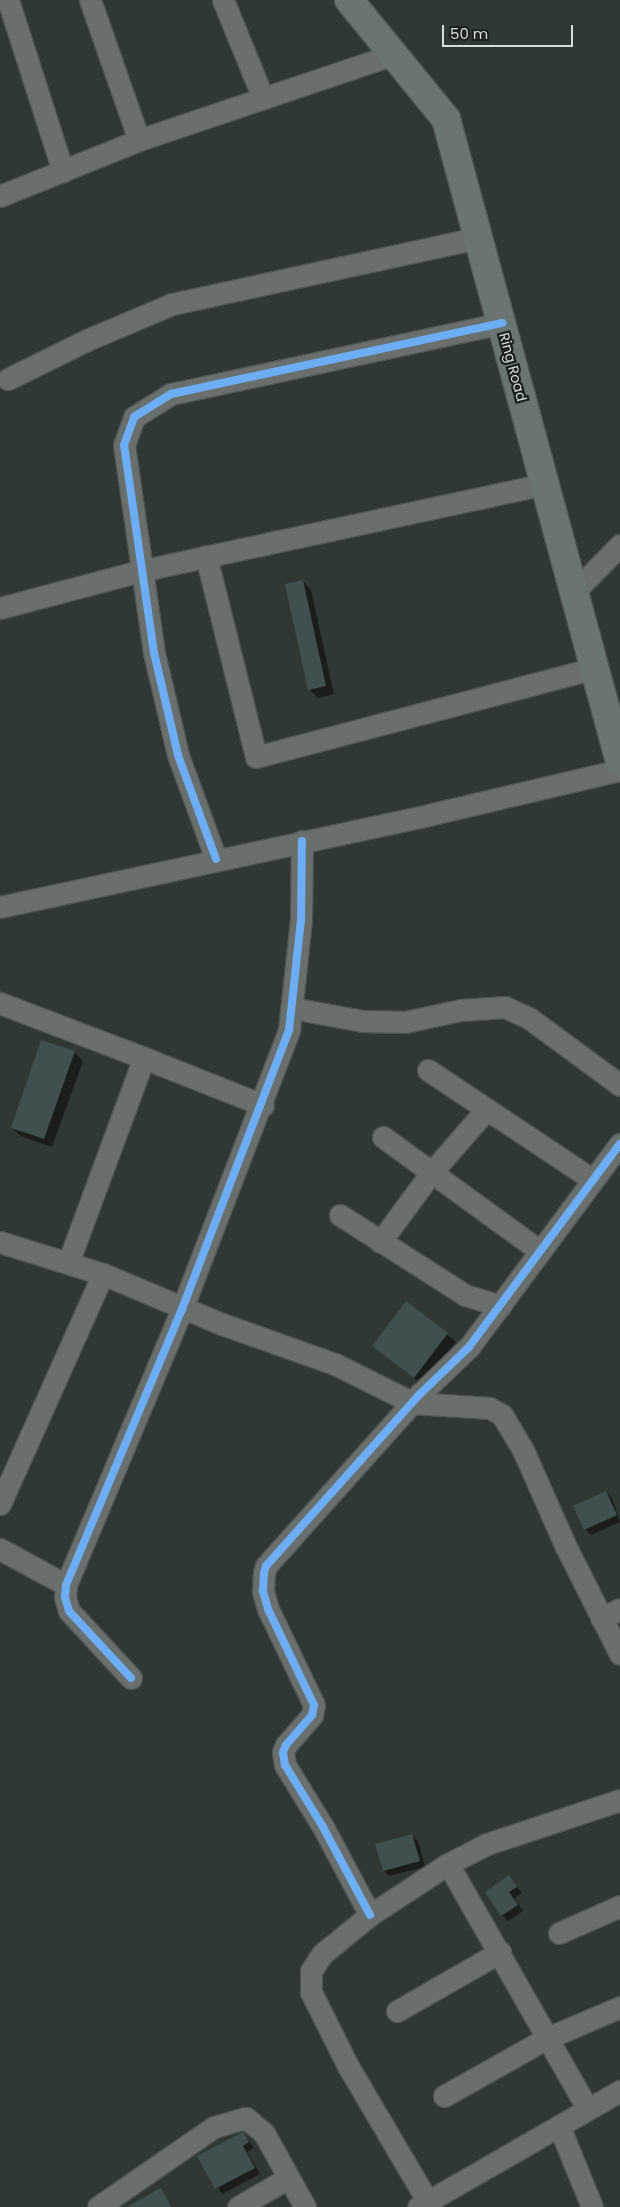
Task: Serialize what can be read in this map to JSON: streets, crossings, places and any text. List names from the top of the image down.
{
  "streets": {
    "main road": ["Ring Road"]
  },
  "scale_bar": "50 m"
}
